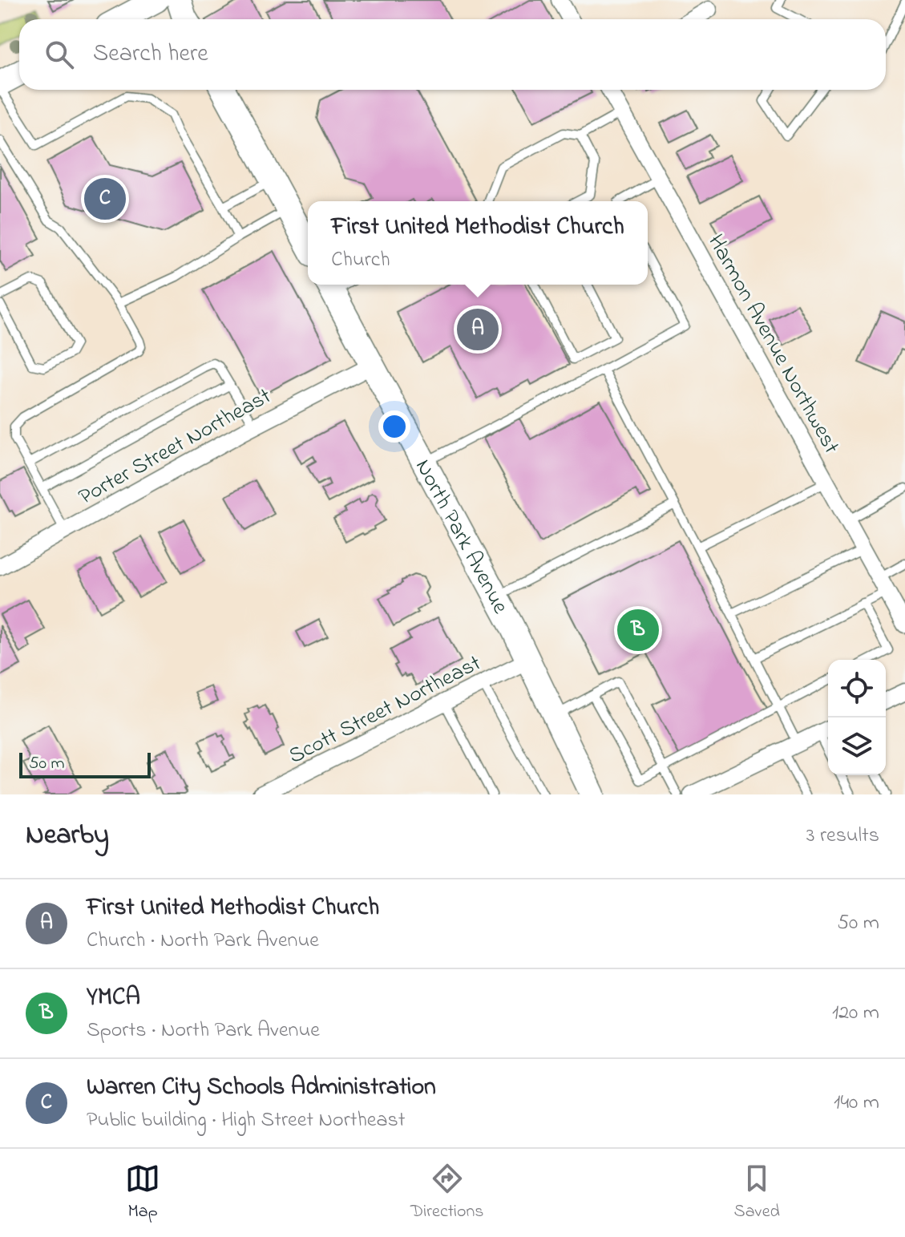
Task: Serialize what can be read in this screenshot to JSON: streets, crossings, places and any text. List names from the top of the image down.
{
  "streets": {
    "street": [
      "Harmon Avenue Northwest",
      "Porter Street Northeast",
      "North Park Avenue",
      "Scott Street Northeast"
    ]
  },
  "crossings": [
    ["Porter Street Northeast", "North Park Avenue"],
    ["North Park Avenue", "Scott Street Northeast"]
  ],
  "scale_bar": "50 m",
  "page": {
    "search": "Search here",
    "pins": ["C", "A", "B"],
    "popup": ["First United Methodist Church", "Church"],
    "scale": "50 m",
    "heading": ["Nearby", "3 results"],
    "list": [
      {
        "mark": "A",
        "name": "First United Methodist Church",
        "note": "Church · North Park Avenue",
        "value": "50 m"
      },
      {
        "mark": "B",
        "name": "YMCA",
        "note": "Sports · North Park Avenue",
        "value": "120 m"
      },
      {
        "mark": "C",
        "name": "Warren City Schools Administration",
        "note": "Public building · High Street Northeast",
        "value": "140 m"
      }
    ],
    "nav": ["Map", "Directions", "Saved"]
  }
}
